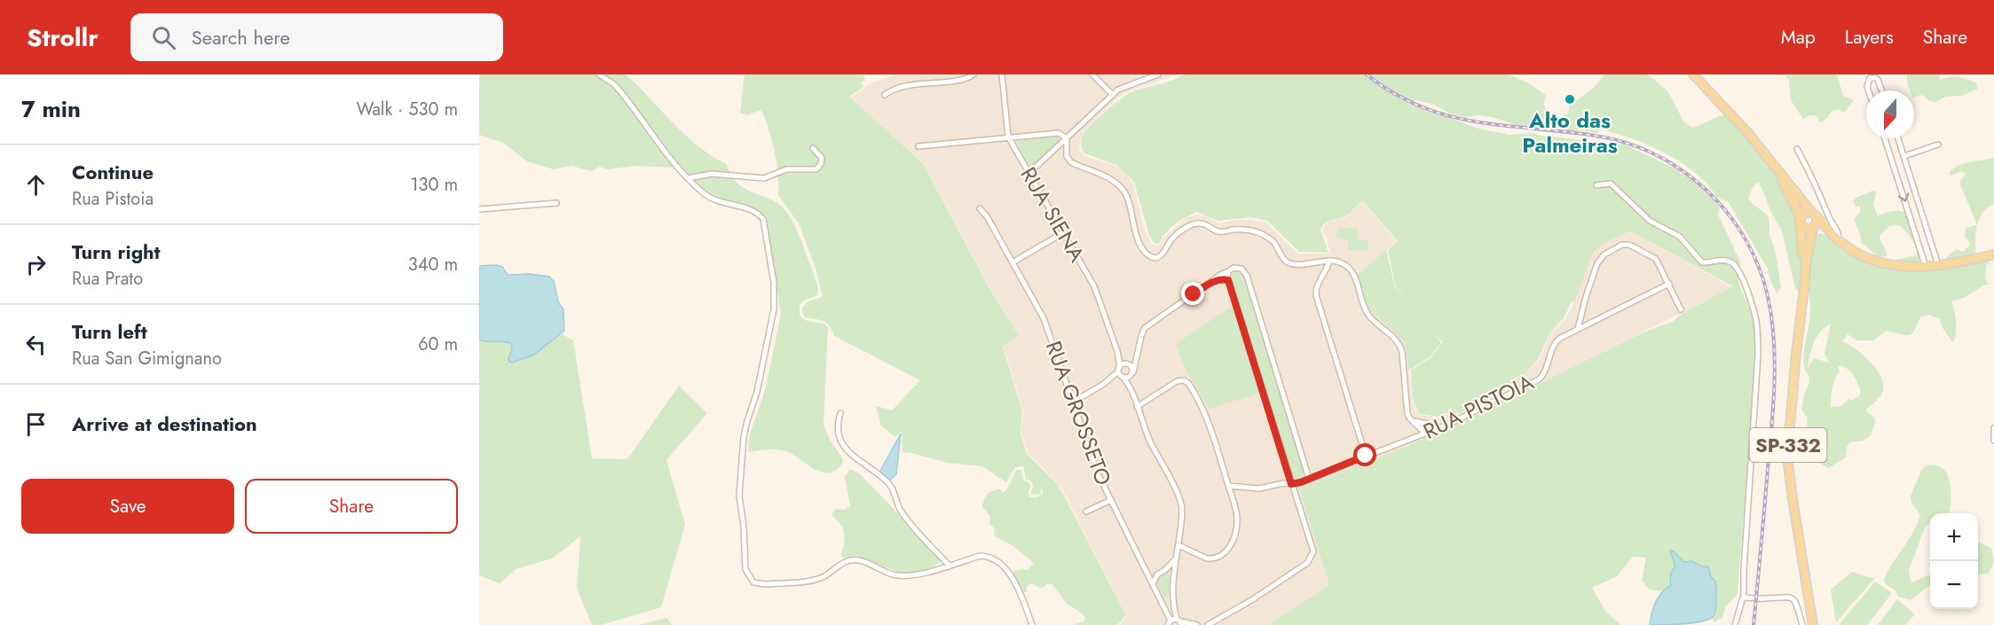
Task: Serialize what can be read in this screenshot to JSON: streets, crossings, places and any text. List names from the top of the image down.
{
  "streets": {
    "main road": ["SP-332"],
    "street": ["RUA SIENA", "RUA PISTOIA", "RUA GROSSETO"]
  },
  "places": ["Alto das Palmeiras"],
  "north": "bottom",
  "page": {
    "header": "Strollr",
    "search": "Search here",
    "nav": ["Map", "Layers", "Share"],
    "heading": ["7 min", "Walk · 530 m"],
    "list": [
      ["Continue", "Rua Pistoia", "130 m"],
      ["Turn right", "Rua Prato", "340 m"],
      ["Turn left", "Rua San Gimignano", "60 m"],
      "Arrive at destination"
    ],
    "buttons": ["Save", "Share"],
    "map_buttons": ["+", "−"]
  }
}
